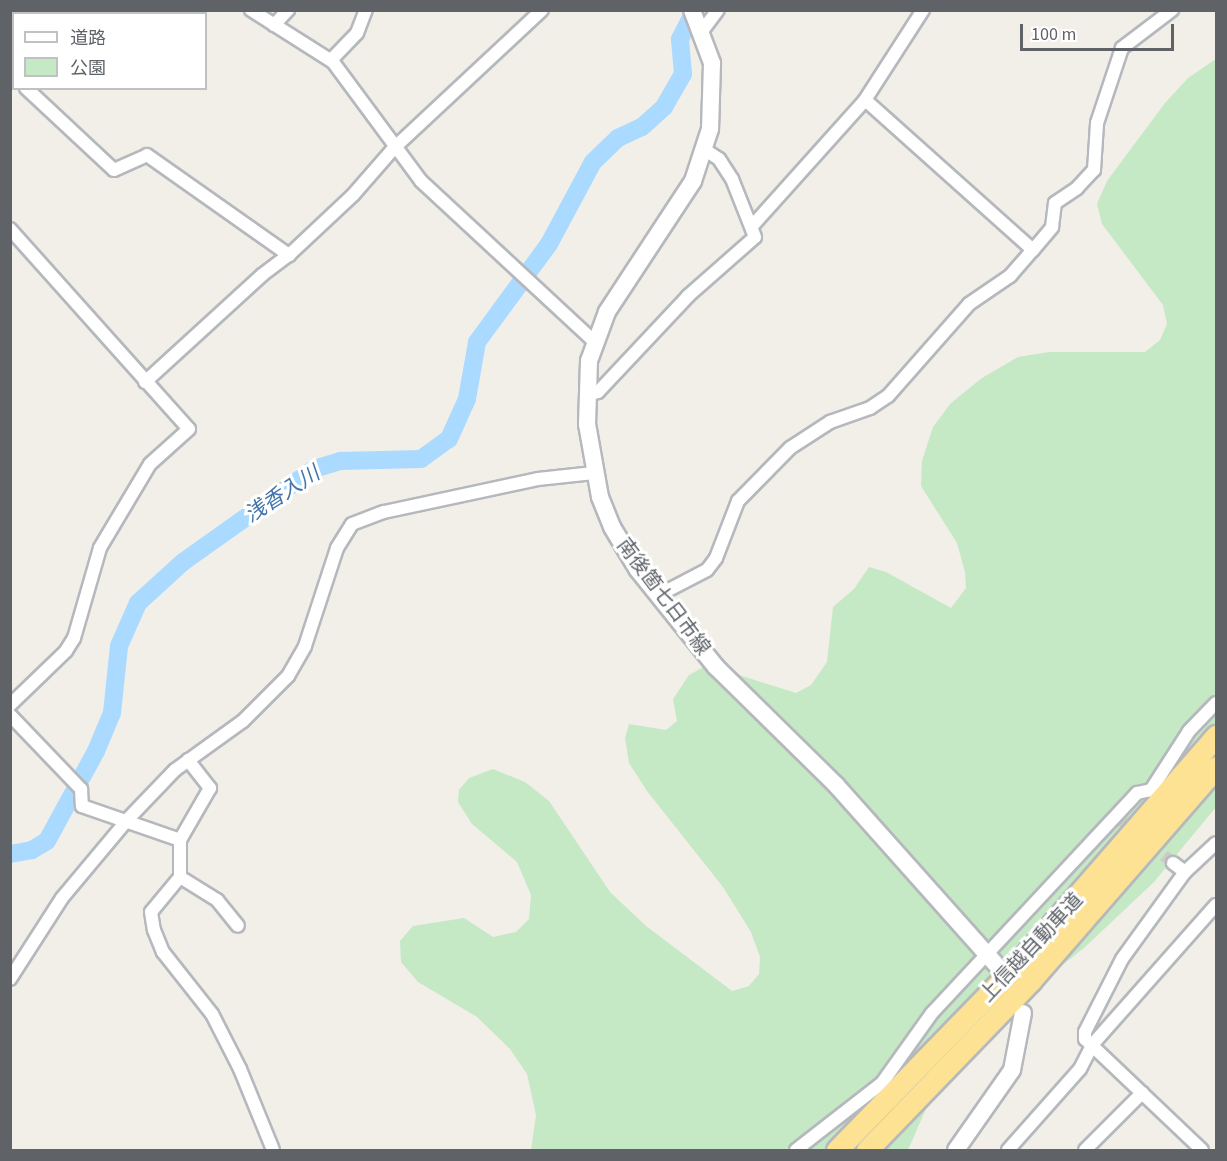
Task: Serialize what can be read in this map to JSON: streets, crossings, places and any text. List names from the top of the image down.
{
  "streets": {
    "highway": ["上信越自動車道"],
    "main road": ["南後箇七日市線"]
  },
  "water": ["浅香入川"],
  "legend": ["道路", "公園"],
  "scale_bar": "100 m"
}
